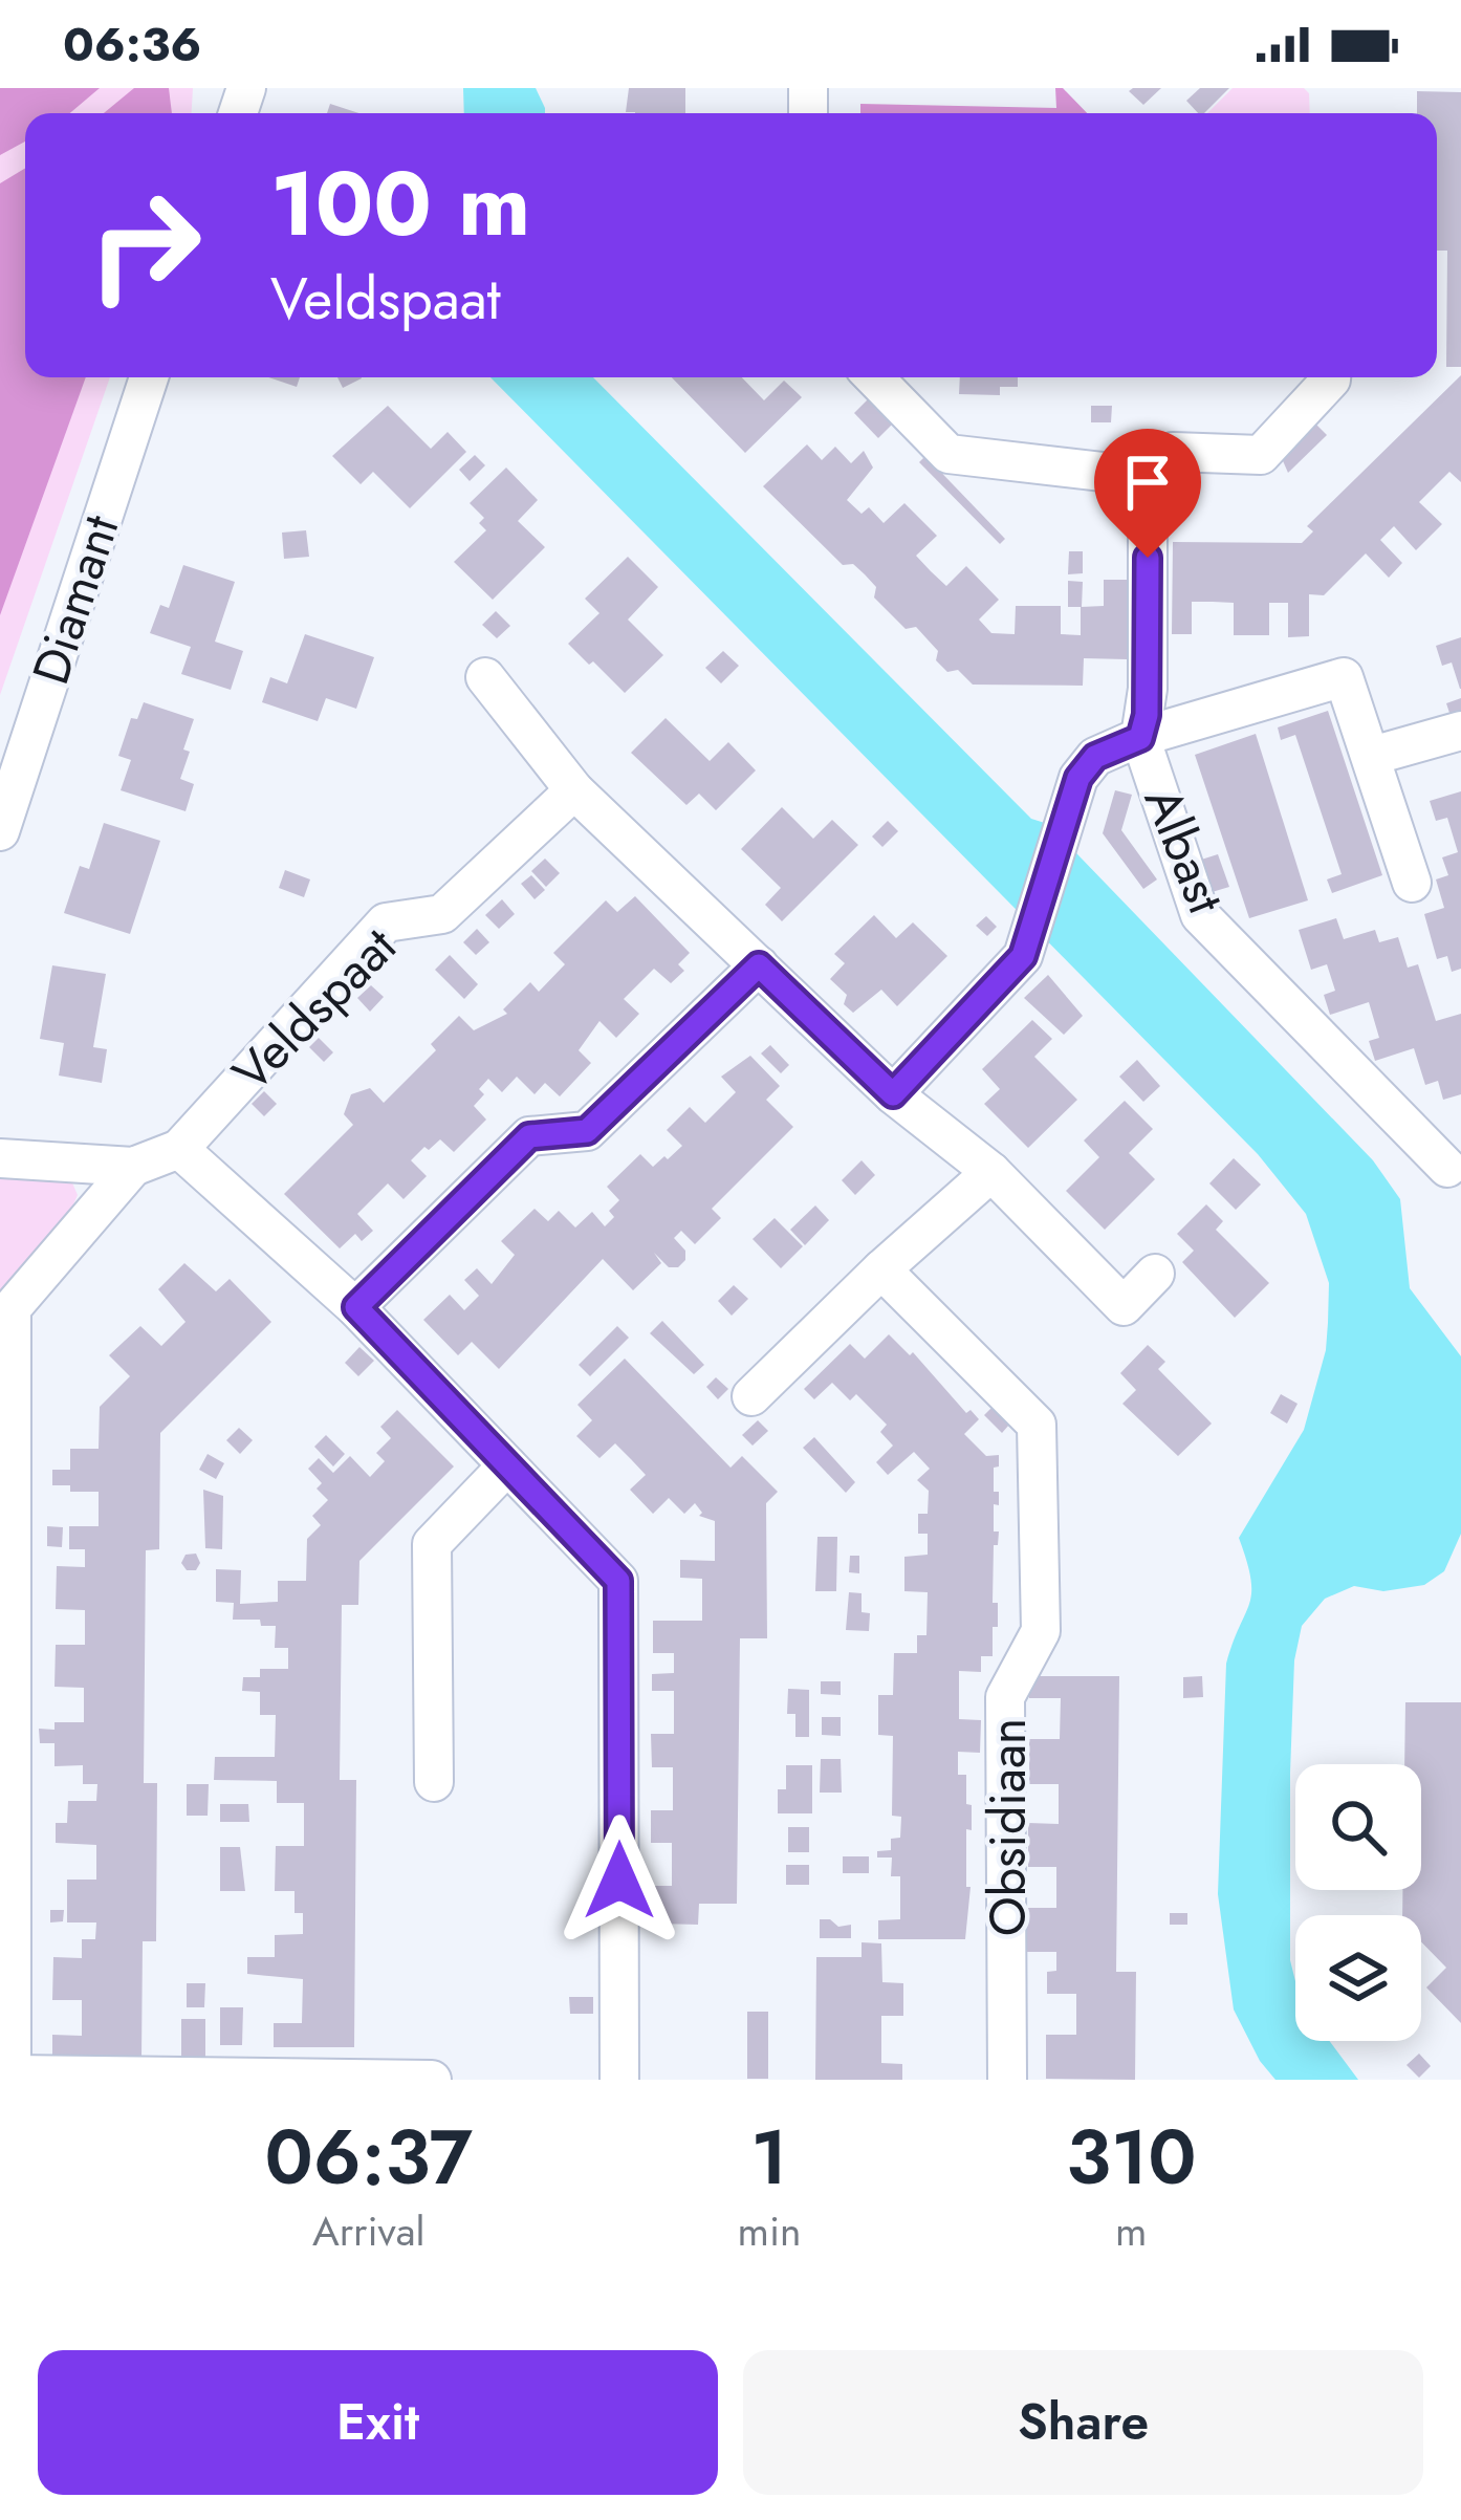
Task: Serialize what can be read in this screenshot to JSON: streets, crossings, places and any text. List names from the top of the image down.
{
  "streets": {
    "street": [
      "Diamant",
      "Albast",
      "Veldspaat",
      "Obsidiaan"
    ]
  },
  "page": {
    "status": "06:36",
    "turn": ["100 m", "Veldspaat"],
    "eta": [
      "06:37",
      "Arrival",
      "1",
      "min",
      "310",
      "m"
    ],
    "buttons": ["Exit", "Share"]
  }
}
